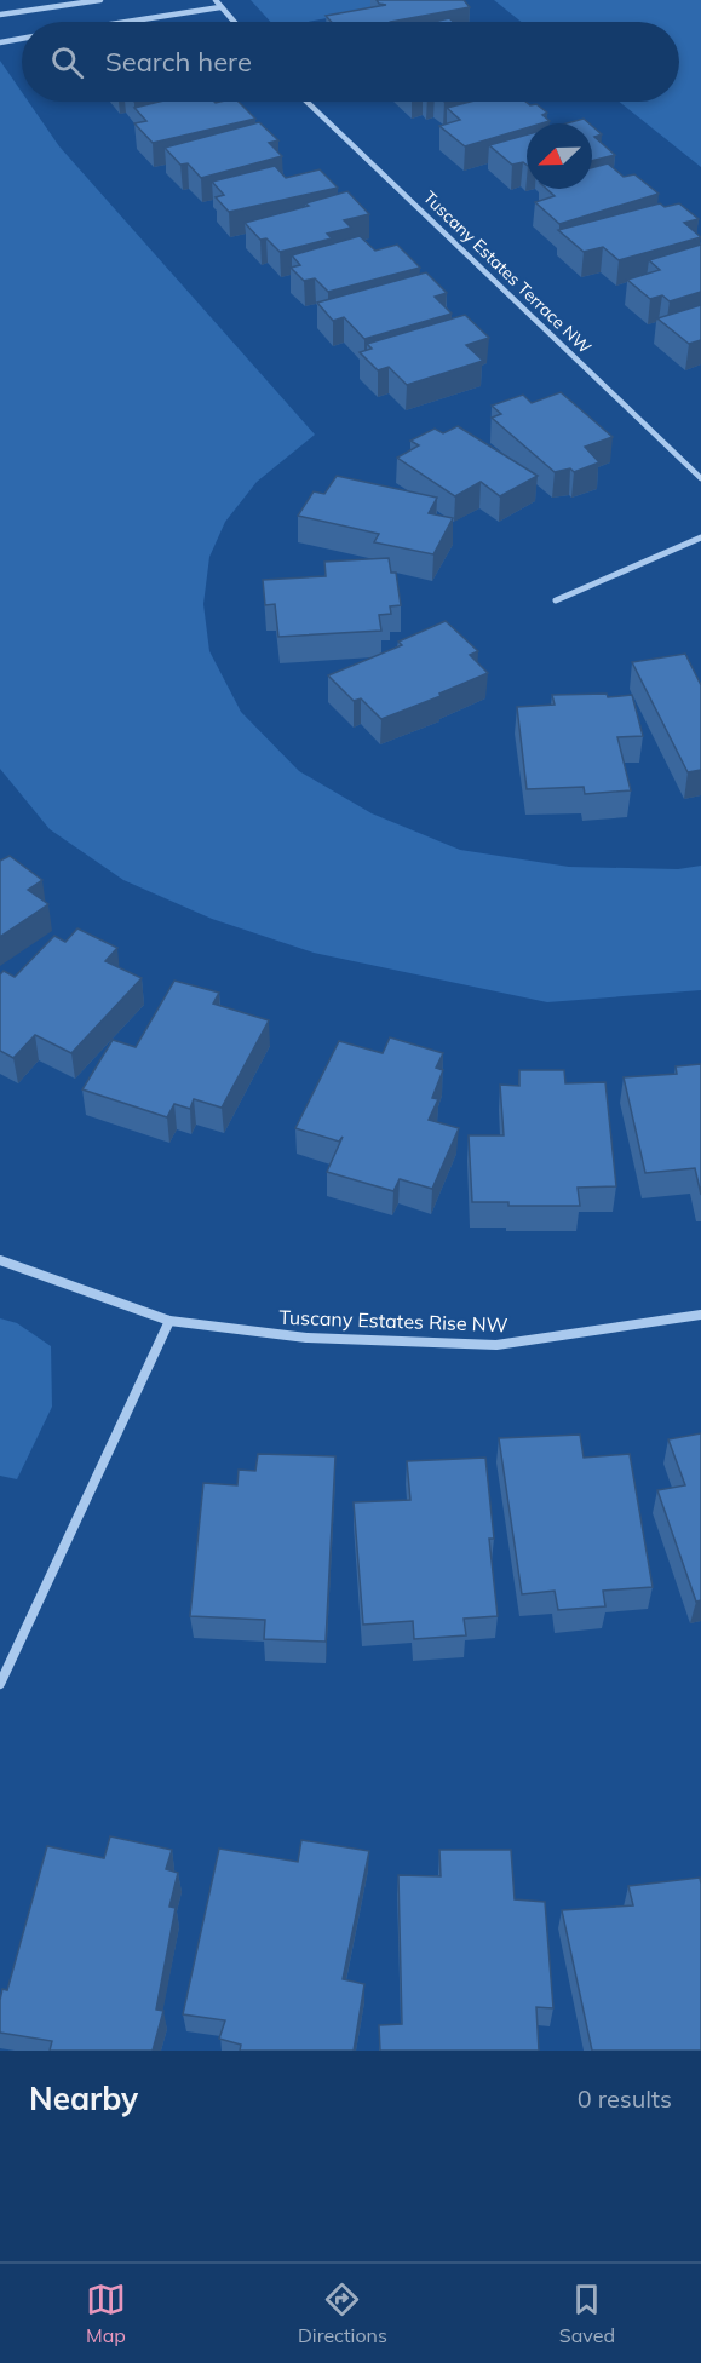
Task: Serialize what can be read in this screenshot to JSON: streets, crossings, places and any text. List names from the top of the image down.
{
  "streets": {
    "street": ["Tuscany Estates Terrace NW", "Tuscany Estates Rise NW"]
  },
  "north": "bottom left",
  "page": {
    "search": "Search here",
    "heading": ["Nearby", "0 results"],
    "nav": ["Map", "Directions", "Saved"]
  }
}
